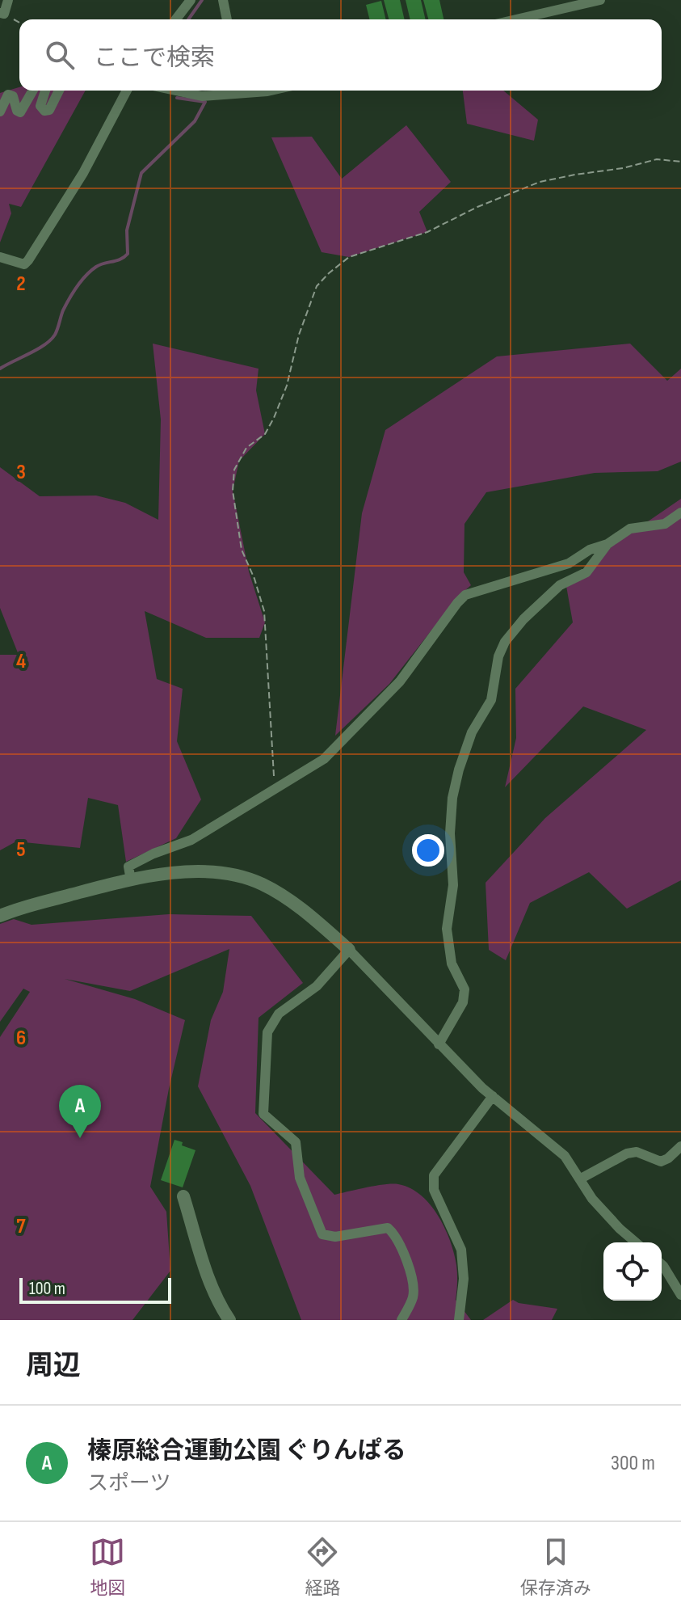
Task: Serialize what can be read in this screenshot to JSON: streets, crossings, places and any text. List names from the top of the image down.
{
  "scale_bar": "100 m",
  "page": {
    "search": "ここで検索",
    "pins": "A",
    "scale": "100 m",
    "heading": "周辺",
    "list": [
      {
        "mark": "A",
        "name": "榛原総合運動公園 ぐりんぱる",
        "note": "スポーツ",
        "value": "300 m"
      }
    ],
    "nav": ["地図", "経路", "保存済み"]
  },
  "grid": {
    "rows": [
      "2",
      "3",
      "4",
      "5",
      "6",
      "7"
    ]
  }
}
